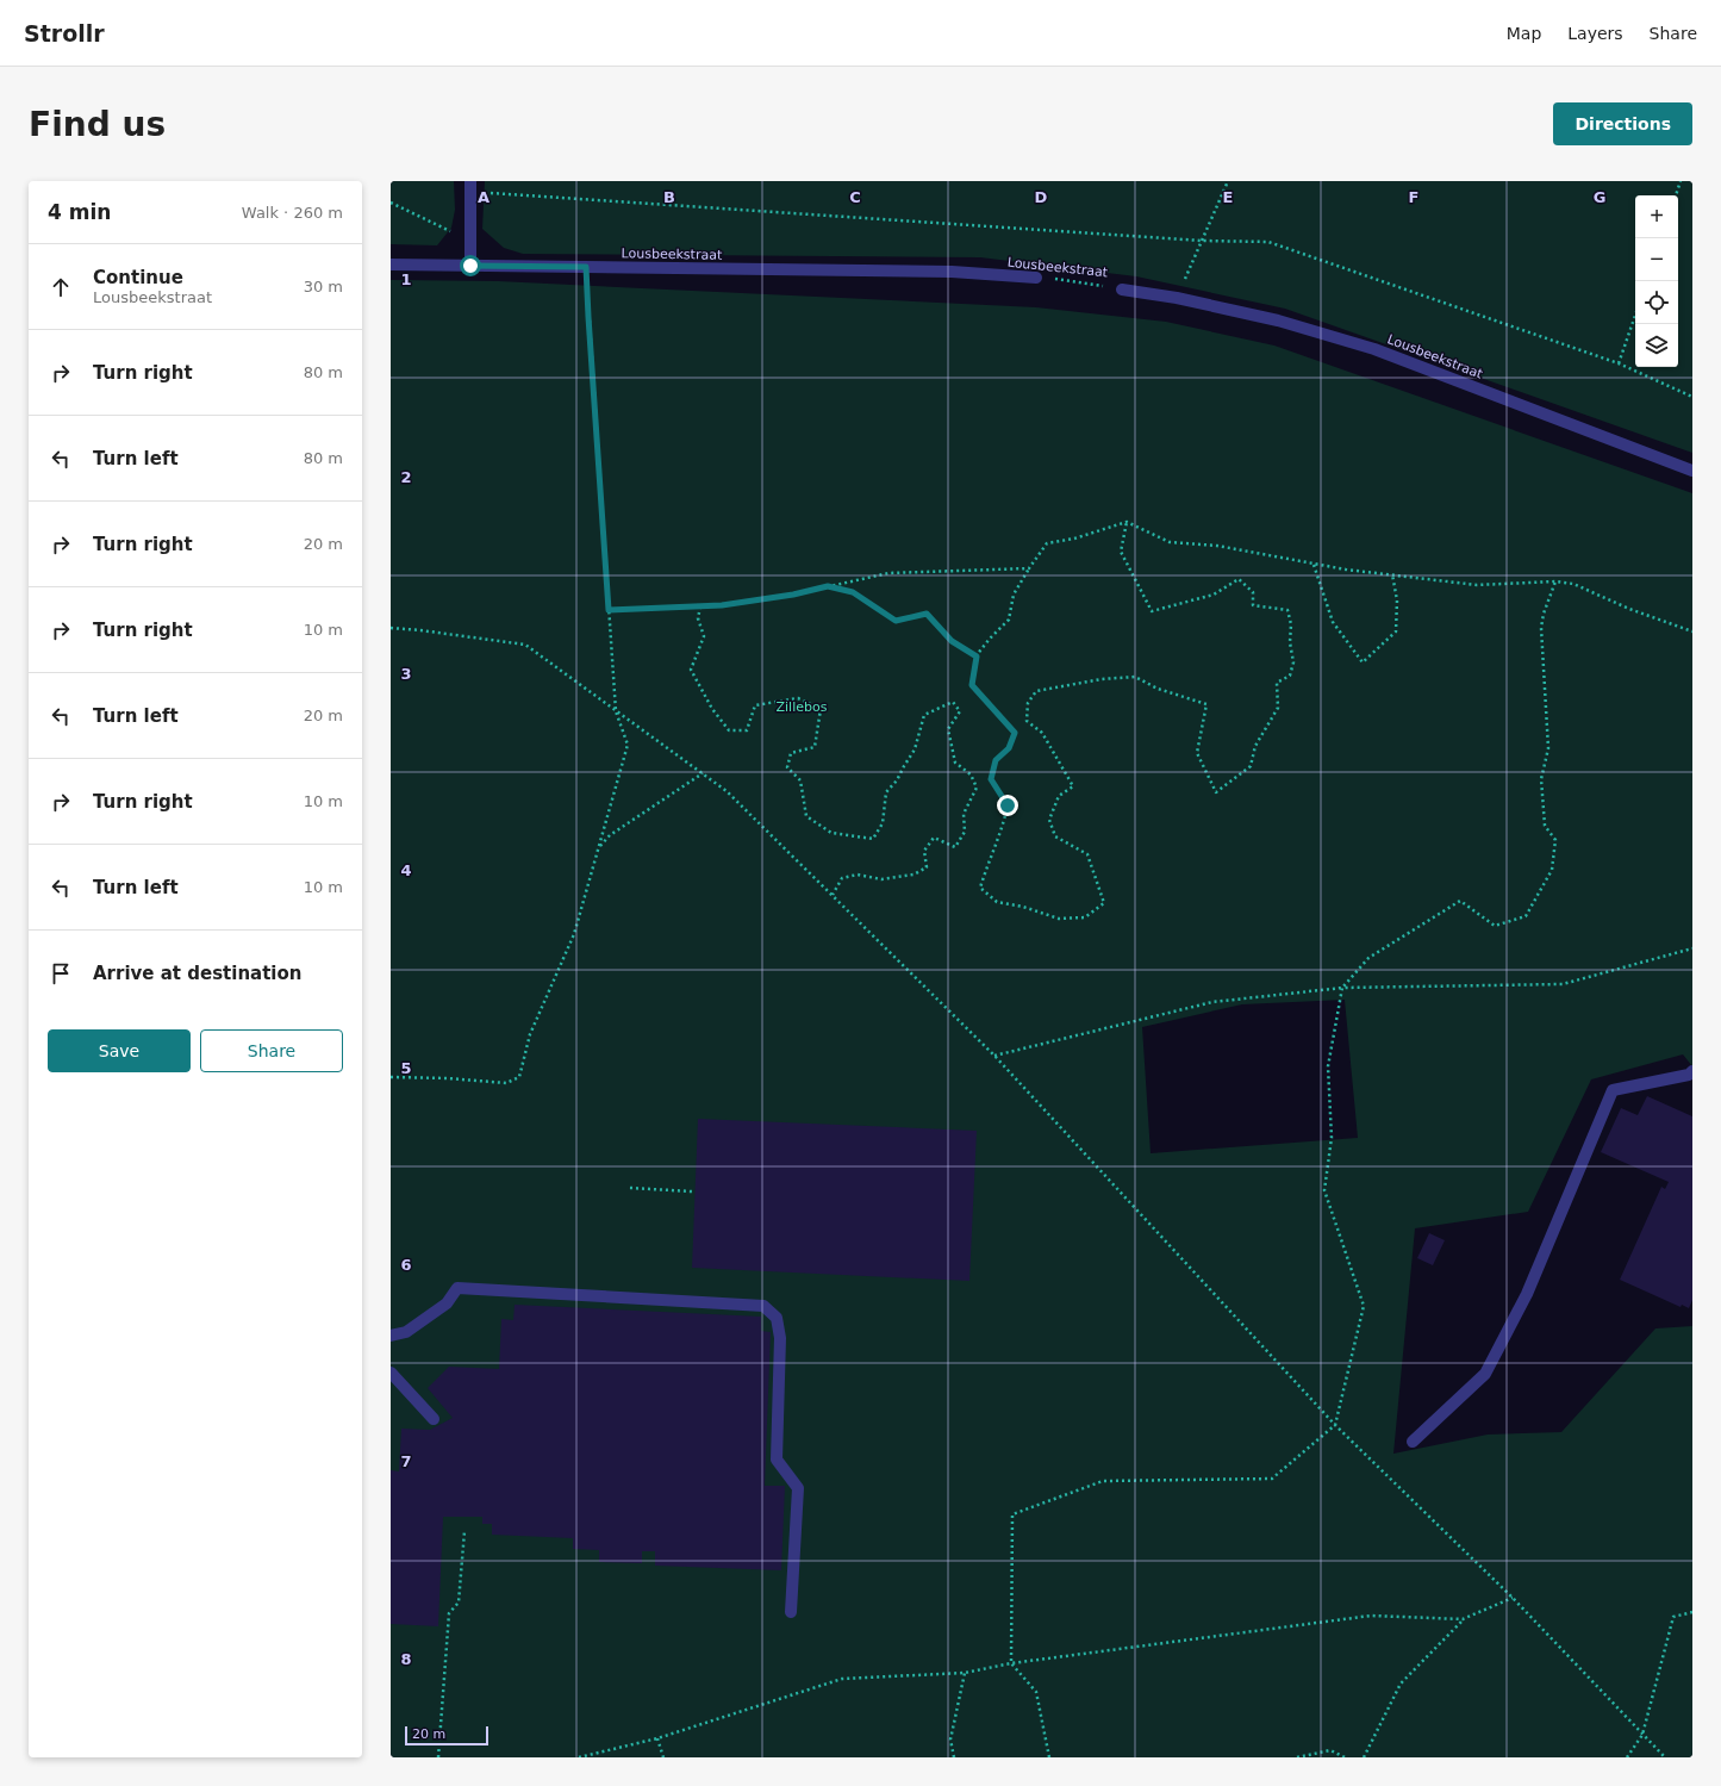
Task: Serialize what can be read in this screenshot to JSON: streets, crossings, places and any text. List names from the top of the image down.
{
  "streets": {
    "street": ["Lousbeekstraat"]
  },
  "parks": ["Zillebos"],
  "scale_bar": "20 m",
  "page": {
    "header": "Strollr",
    "nav": ["Map", "Layers", "Share"],
    "buttons": [
      "Directions",
      ["Save", "Share"]
    ],
    "title": "Find us",
    "heading": ["4 min", "Walk · 260 m"],
    "map_buttons": ["+", "−"],
    "list": [
      ["Continue", "Lousbeekstraat", "30 m"],
      ["Turn right", "80 m"],
      ["Turn left", "80 m"],
      ["Turn right", "20 m"],
      ["Turn right", "10 m"],
      ["Turn left", "20 m"],
      ["Turn right", "10 m"],
      ["Turn left", "10 m"],
      "Arrive at destination"
    ],
    "scale": "20 m"
  },
  "grid": {
    "columns": [
      "A",
      "B",
      "C",
      "D",
      "E",
      "F",
      "G"
    ],
    "rows": [
      "1",
      "2",
      "3",
      "4",
      "5",
      "6",
      "7",
      "8"
    ]
  }
}
